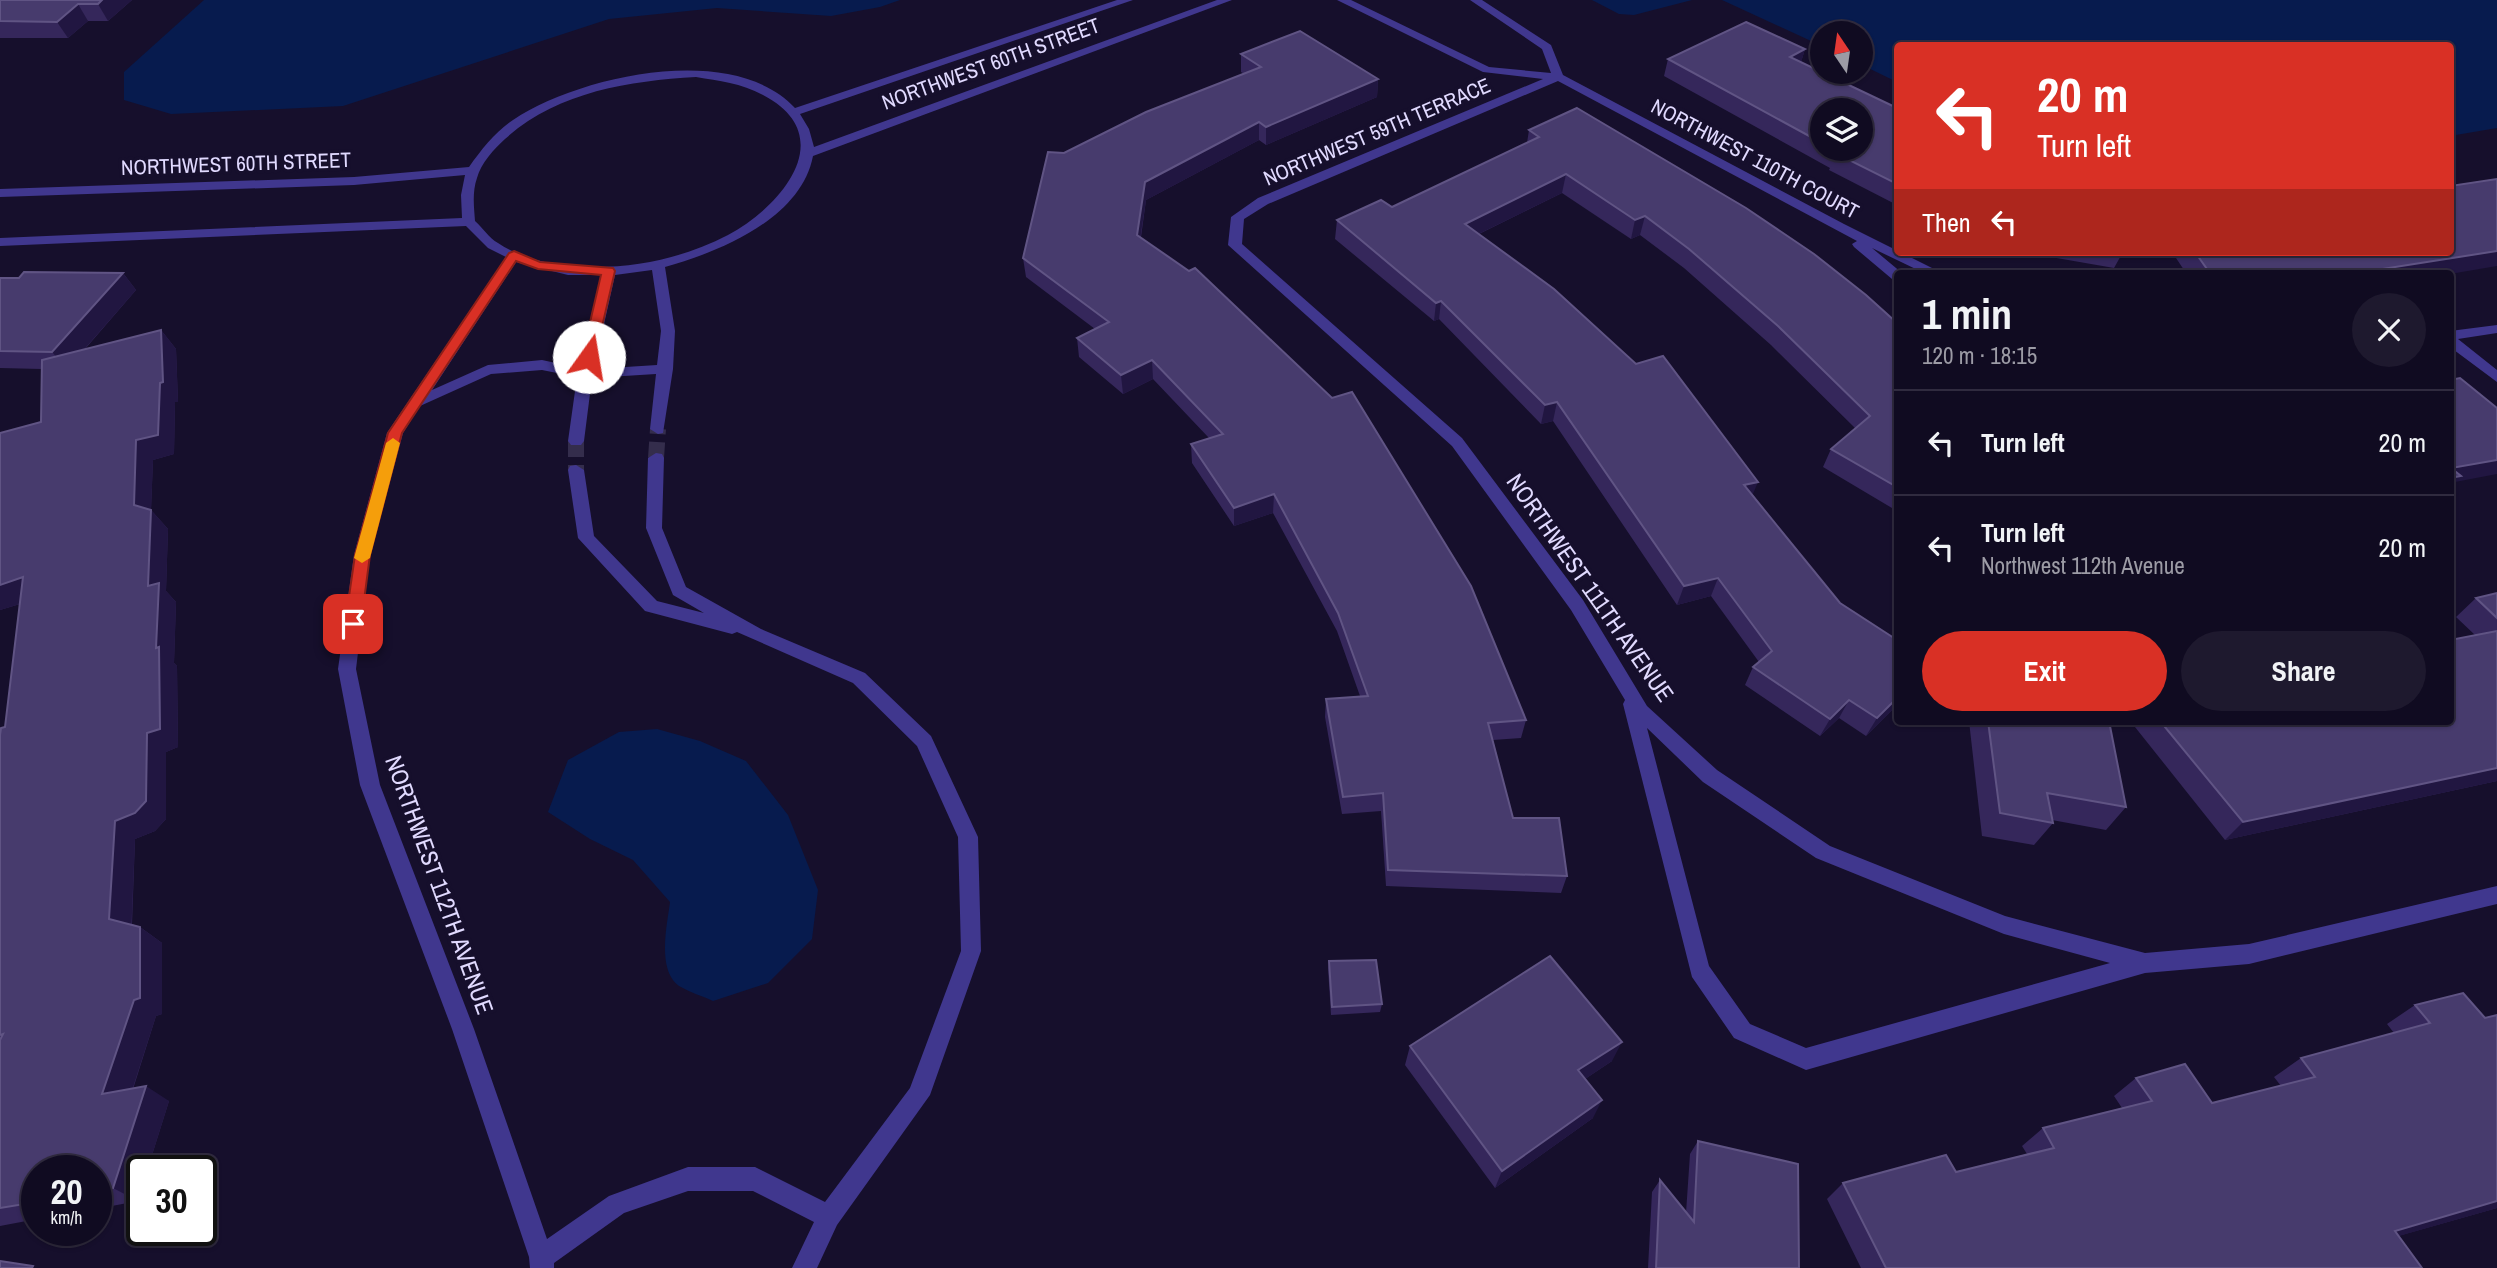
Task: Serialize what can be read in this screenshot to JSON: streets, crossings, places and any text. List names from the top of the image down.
{
  "streets": {
    "street": [
      "NORTHWEST 60TH STREET",
      "NORTHWEST 59TH TERRACE",
      "NORTHWEST 110TH COURT",
      "NORTHWEST 111TH AVENUE",
      "NORTHWEST 112TH AVENUE"
    ]
  },
  "crossings": [
    ["NORTHWEST 59TH TERRACE", "NORTHWEST 110TH COURT"],
    ["NORTHWEST 59TH TERRACE", "NORTHWEST 111TH AVENUE"]
  ],
  "north": "top",
  "page": {
    "turn": ["20 m", "Turn left"],
    "then": "Then",
    "heading": ["1 min", "120 m · 18:15"],
    "list": [
      {
        "name": "Turn left",
        "value": "20 m"
      },
      {
        "name": "Turn left",
        "note": "Northwest 112th Avenue",
        "value": "20 m"
      }
    ],
    "buttons": ["Exit", "Share"],
    "speed": "20 km/h",
    "limit": "30"
  }
}
